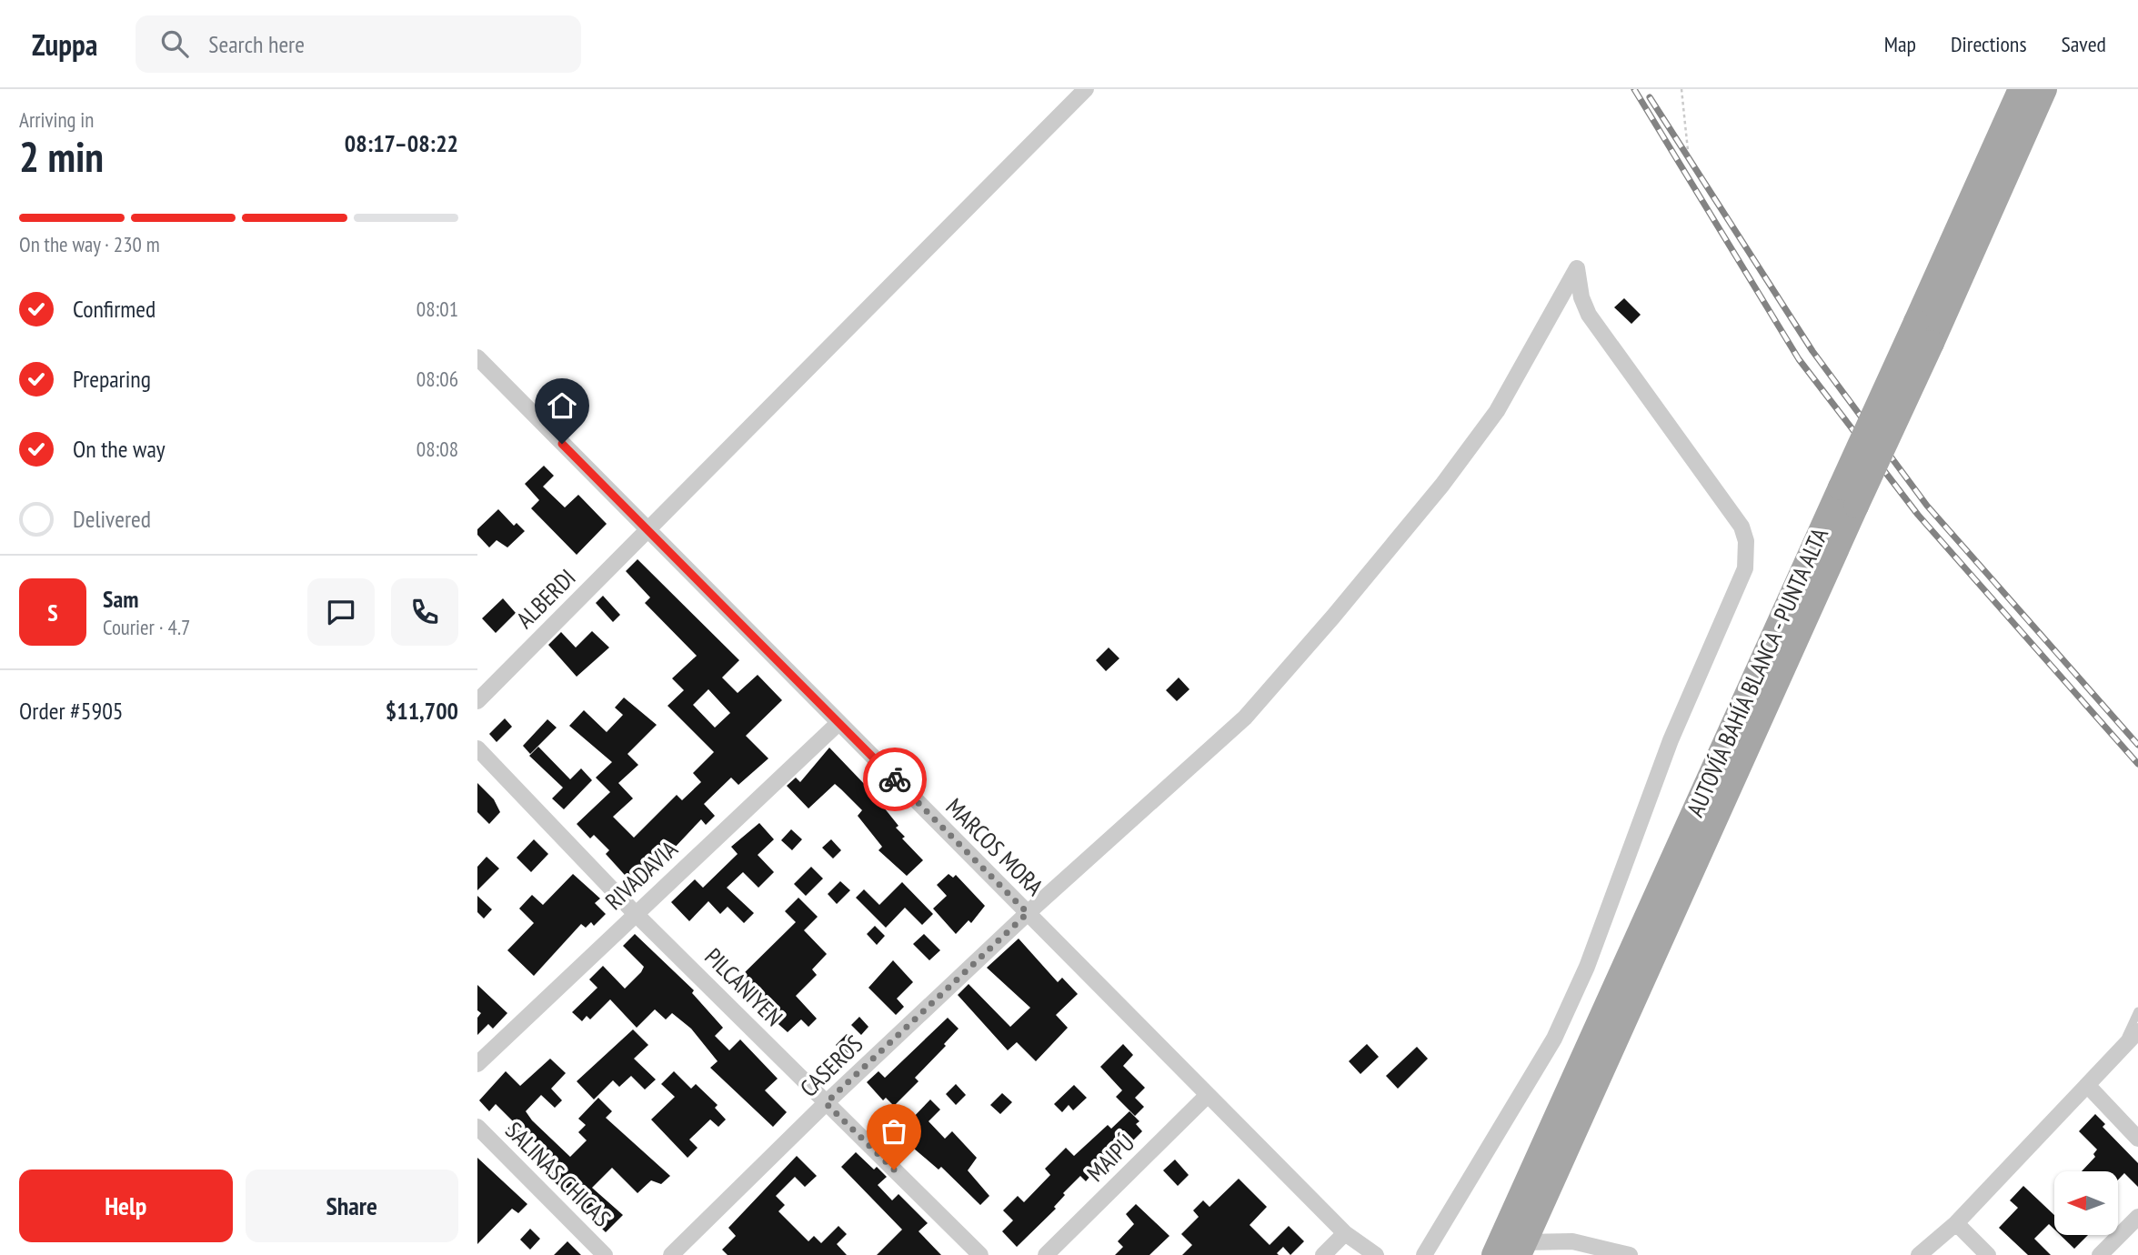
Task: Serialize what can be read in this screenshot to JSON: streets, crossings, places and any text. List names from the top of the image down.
{
  "streets": {
    "main road": ["AUTOVÍA BAHÍA BLANCA - PUNTA ALTA"],
    "street": [
      "ALBERDI",
      "MARCOS MORA",
      "RIVADAVIA",
      "PILCANIYEN",
      "CASEROS",
      "MAIPÚ",
      "SALINAS CHICAS"
    ]
  },
  "crossings": [
    ["ALBERDI", "MARCOS MORA"],
    ["MARCOS MORA", "RIVADAVIA"],
    ["MARCOS MORA", "CASEROS"],
    ["MARCOS MORA", "MAIPÚ"],
    ["RIVADAVIA", "PILCANIYEN"],
    ["PILCANIYEN", "CASEROS"]
  ],
  "north": "left",
  "page": {
    "header": "Zuppa",
    "search": "Search here",
    "nav": ["Map", "Directions", "Saved"],
    "heading": ["2 min", "Arriving in", "08:17–08:22"],
    "panel": [
      "Sam",
      "Courier · 4.7",
      "Order #5905",
      "$11,700"
    ],
    "bar": "On the way · 230 m",
    "list": [
      ["Confirmed", "08:01"],
      ["Preparing", "08:06"],
      ["On the way", "08:08"],
      "Delivered"
    ],
    "round": "S",
    "buttons": ["Help", "Share"]
  }
}
